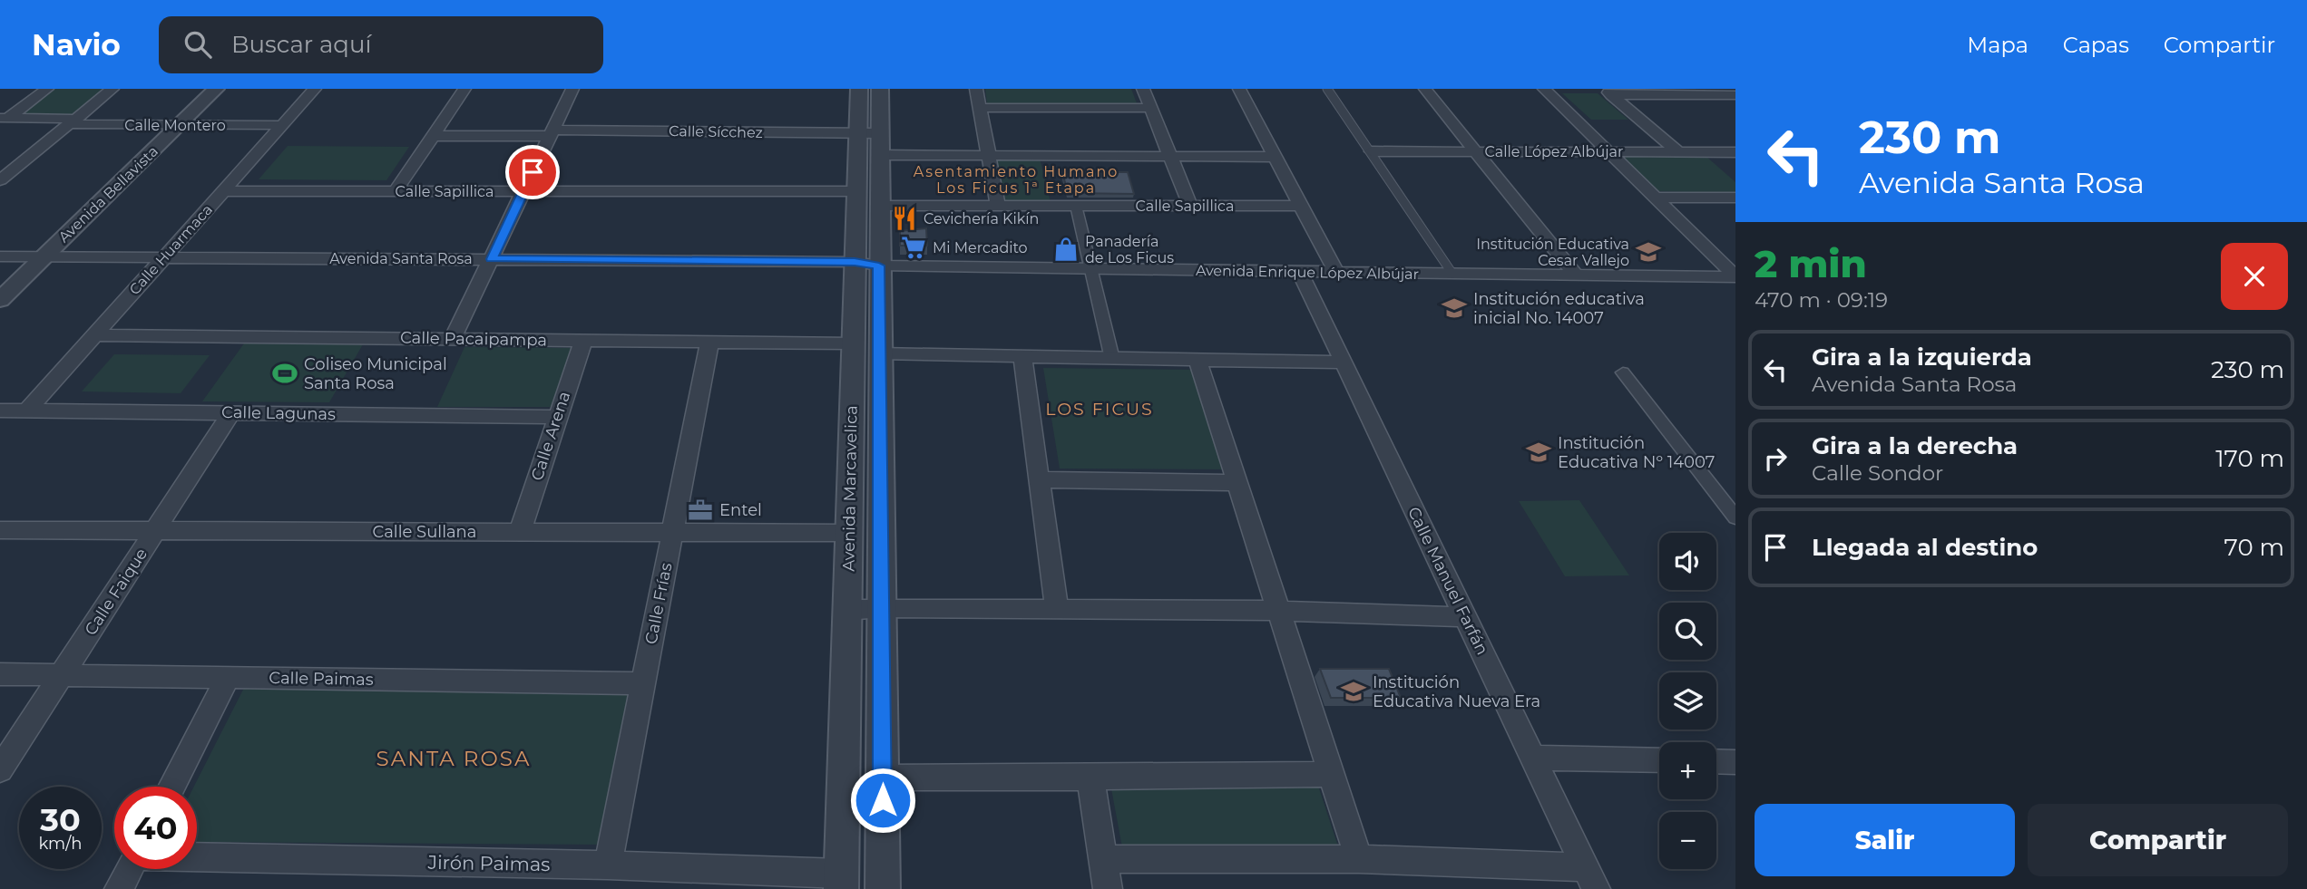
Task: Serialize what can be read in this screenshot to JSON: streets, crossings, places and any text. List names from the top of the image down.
{
  "streets": {
    "street": [
      "Calle Montero",
      "Calle Sícchez",
      "Calle López Albújar",
      "Calle Sapillica",
      "Avenida Bellavista",
      "Calle Huarmaca",
      "Avenida Santa Rosa",
      "Avenida Enrique López Albújar",
      "Calle Pacaipampa",
      "Calle Lagunas",
      "Calle Arena",
      "Avenida Marcavelica",
      "Calle Sullana",
      "Calle Manuel Farfán",
      "Calle Faique",
      "Calle Frías",
      "Calle Paimas",
      "Jirón Paimas"
    ]
  },
  "crossings": [
    ["Calle Montero", "Avenida Bellavista"],
    ["Calle Montero", "Calle Huarmaca"],
    ["Calle Sícchez", "Avenida Marcavelica"],
    ["Calle Sapillica", "Calle Huarmaca"],
    ["Calle Sapillica", "Avenida Marcavelica"],
    ["Avenida Bellavista", "Avenida Santa Rosa"],
    ["Calle Huarmaca", "Avenida Santa Rosa"],
    ["Calle Huarmaca", "Calle Pacaipampa"],
    ["Calle Huarmaca", "Calle Lagunas"],
    ["Avenida Santa Rosa", "Avenida Enrique López Albújar"],
    ["Avenida Santa Rosa", "Avenida Marcavelica"],
    ["Avenida Enrique López Albújar", "Avenida Marcavelica"],
    ["Avenida Enrique López Albújar", "Calle Manuel Farfán"],
    ["Calle Pacaipampa", "Calle Arena"],
    ["Calle Pacaipampa", "Avenida Marcavelica"],
    ["Calle Pacaipampa", "Calle Frías"],
    ["Calle Lagunas", "Calle Arena"],
    ["Calle Lagunas", "Calle Faique"],
    ["Calle Arena", "Calle Sullana"],
    ["Avenida Marcavelica", "Calle Sullana"],
    ["Avenida Marcavelica", "Jirón Paimas"],
    ["Calle Sullana", "Calle Faique"],
    ["Calle Sullana", "Calle Frías"],
    ["Calle Faique", "Calle Paimas"],
    ["Calle Frías", "Calle Paimas"],
    ["Calle Frías", "Jirón Paimas"]
  ],
  "districts": ["Asentamiento Humano Los Ficus 1ª Etapa", "LOS FICUS", "SANTA ROSA"],
  "places": {
    "restaurant": ["Cevichería Kikín"],
    "supermarket": ["Mi Mercadito"],
    "shop": ["Panadería de Los Ficus"],
    "school or university": [
      "Institución Educativa Cesar Vallejo",
      "Institución educativa inicial No. 14007",
      "Institución Educativa Nº 14007",
      "Institución Educativa Nueva Era"
    ],
    "sports": ["Coliseo Municipal Santa Rosa"],
    "office": ["Entel"]
  },
  "page": {
    "header": "Navio",
    "search": "Buscar aquí",
    "nav": ["Mapa", "Capas", "Compartir"],
    "turn": ["230 m", "Avenida Santa Rosa"],
    "heading": ["2 min", "470 m · 09:19"],
    "list": [
      {
        "name": "Gira a la izquierda",
        "note": "Avenida Santa Rosa",
        "value": "230 m"
      },
      {
        "name": "Gira a la derecha",
        "note": "Calle Sondor",
        "value": "170 m"
      },
      {
        "name": "Llegada al destino",
        "value": "70 m"
      }
    ],
    "map_buttons": ["+", "−"],
    "speed": "30 km/h",
    "limit": "40",
    "buttons": ["Salir", "Compartir"]
  }
}
